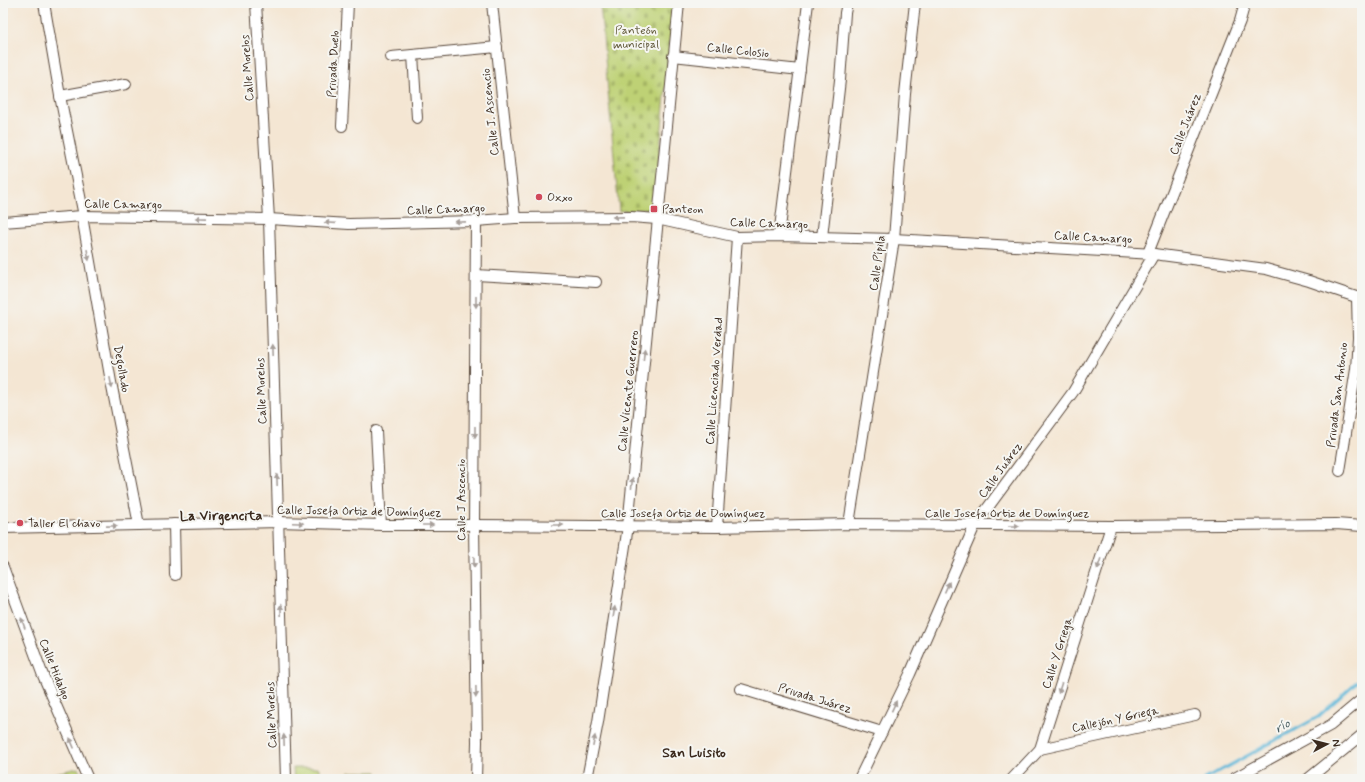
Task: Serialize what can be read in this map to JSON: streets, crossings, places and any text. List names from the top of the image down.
{
  "streets": {
    "street": [
      "Calle Colosio",
      "Privada Duelo",
      "Calle Morelos",
      "Calle J. Ascencio",
      "Calle Juárez",
      "Calle Camargo",
      "Calle Pípila",
      "Degollado",
      "Calle Licenciado Verdad",
      "Calle Vicente Guerrero",
      "Privada San Antonio",
      "Calle J Ascencio",
      "Calle Josefa Ortiz de Domínguez",
      "Calle Y Griega",
      "Calle Hidalgo",
      "Privada Juárez",
      "Callejón Y Griega"
    ]
  },
  "crossings": [
    ["Calle Colosio", "Calle Vicente Guerrero"],
    ["Calle Morelos", "Calle Camargo"],
    ["Calle Morelos", "Calle Josefa Ortiz de Domínguez"],
    ["Calle J. Ascencio", "Calle Camargo"],
    ["Calle Juárez", "Calle Camargo"],
    ["Calle Juárez", "Calle Josefa Ortiz de Domínguez"],
    ["Calle Juárez", "Privada Juárez"],
    ["Calle Camargo", "Calle Pípila"],
    ["Calle Camargo", "Degollado"],
    ["Calle Camargo", "Calle Licenciado Verdad"],
    ["Calle Camargo", "Calle Vicente Guerrero"],
    ["Calle Camargo", "Privada San Antonio"],
    ["Calle Camargo", "Calle J Ascencio"],
    ["Calle Pípila", "Calle Josefa Ortiz de Domínguez"],
    ["Degollado", "Calle Josefa Ortiz de Domínguez"],
    ["Calle Licenciado Verdad", "Calle Josefa Ortiz de Domínguez"],
    ["Calle Vicente Guerrero", "Calle Josefa Ortiz de Domínguez"],
    ["Calle J Ascencio", "Calle Josefa Ortiz de Domínguez"],
    ["Calle Josefa Ortiz de Domínguez", "Calle Y Griega"],
    ["Calle Y Griega", "Callejón Y Griega"]
  ],
  "one_way": [
    "Calle Morelos",
    "Calle Camargo",
    "Degollado",
    "Calle Vicente Guerrero",
    "Calle J Ascencio",
    "Calle Josefa Ortiz de Domínguez",
    "Calle Y Griega",
    "Calle Hidalgo"
  ],
  "districts": ["La Virgencita", "San Luisito"],
  "water": ["río"],
  "parks": ["Panteón municipal"],
  "places": {
    "other": ["Oxxo", "Taller El chavo"],
    "transit": ["Panteon"]
  },
  "north": "right"
}
